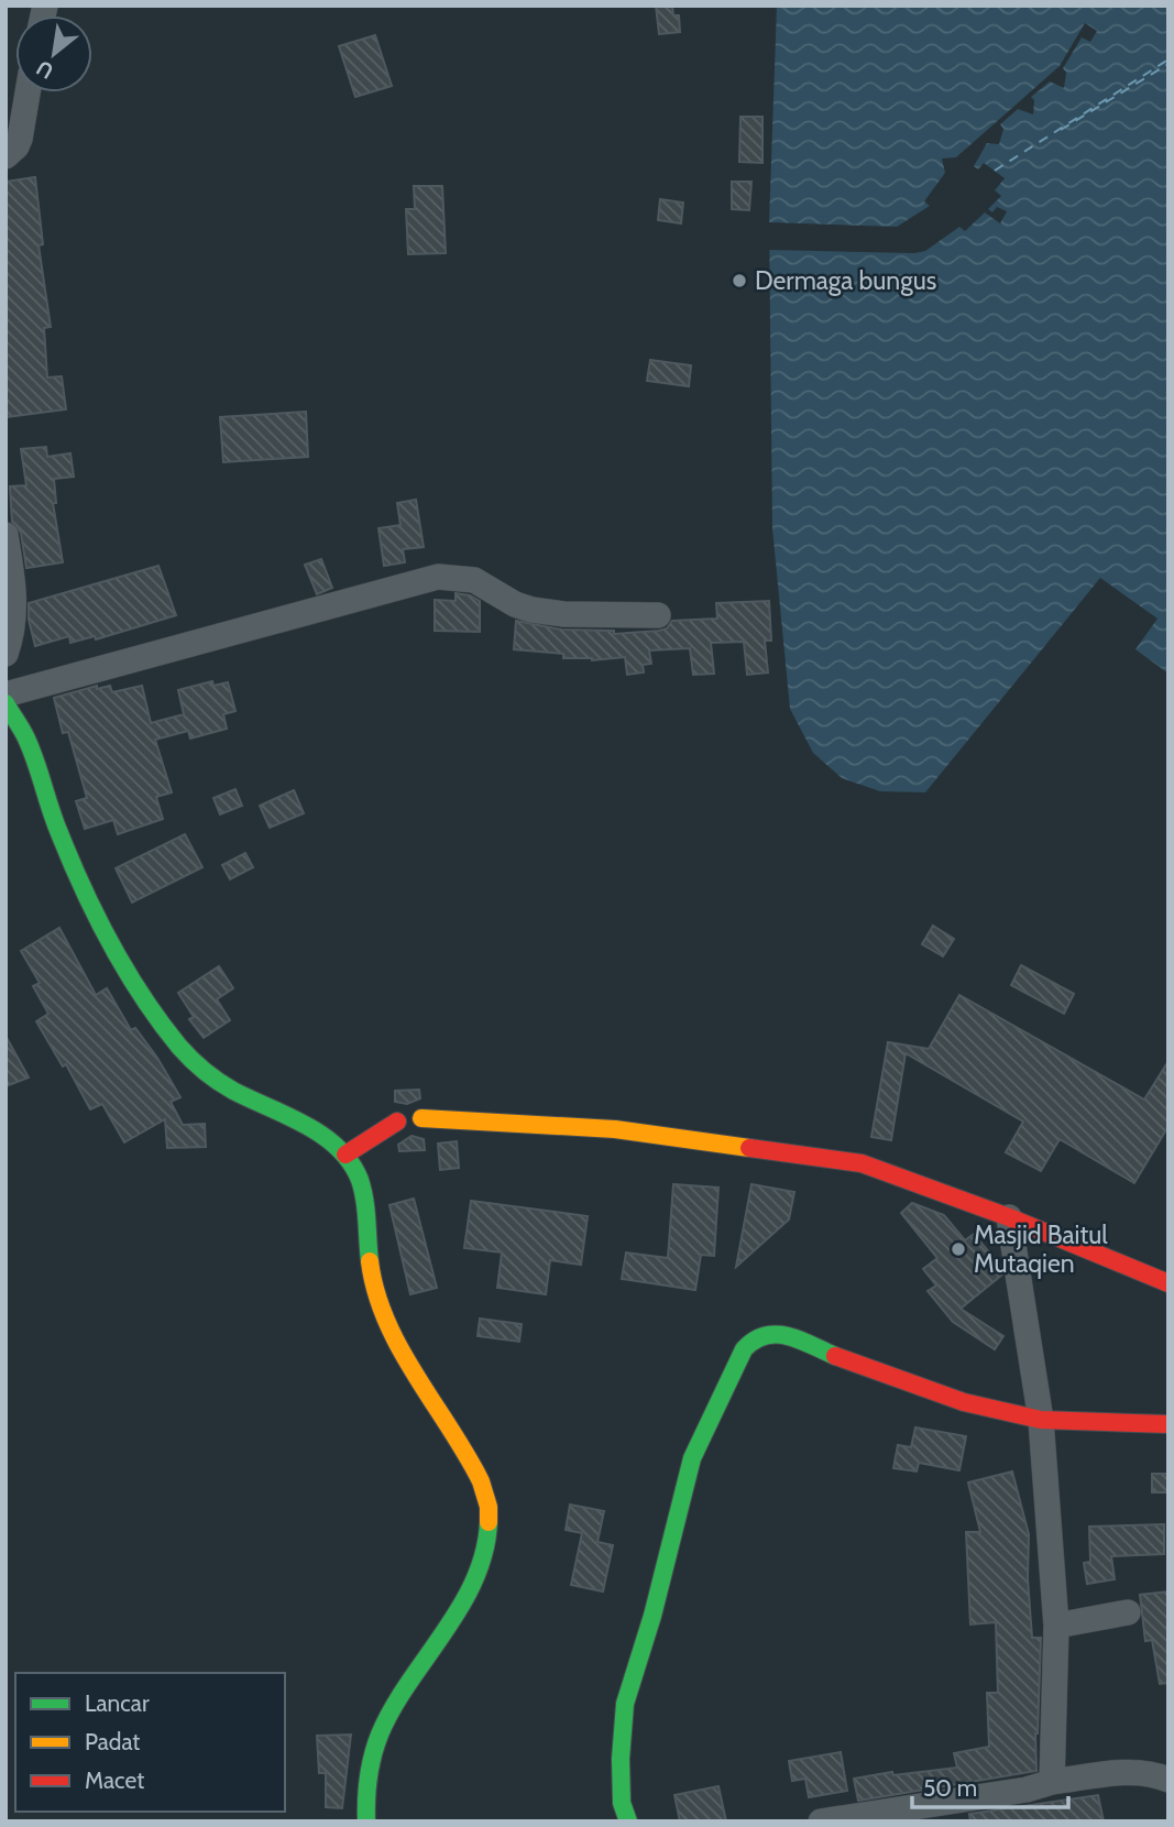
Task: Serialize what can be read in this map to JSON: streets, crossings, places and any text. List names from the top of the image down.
{
  "places": ["Dermaga bungus", "Masjid Baitul Mutaqien"],
  "legend": ["Lancar", "Padat", "Macet"],
  "scale_bar": "50 m",
  "north": "bottom left"
}
